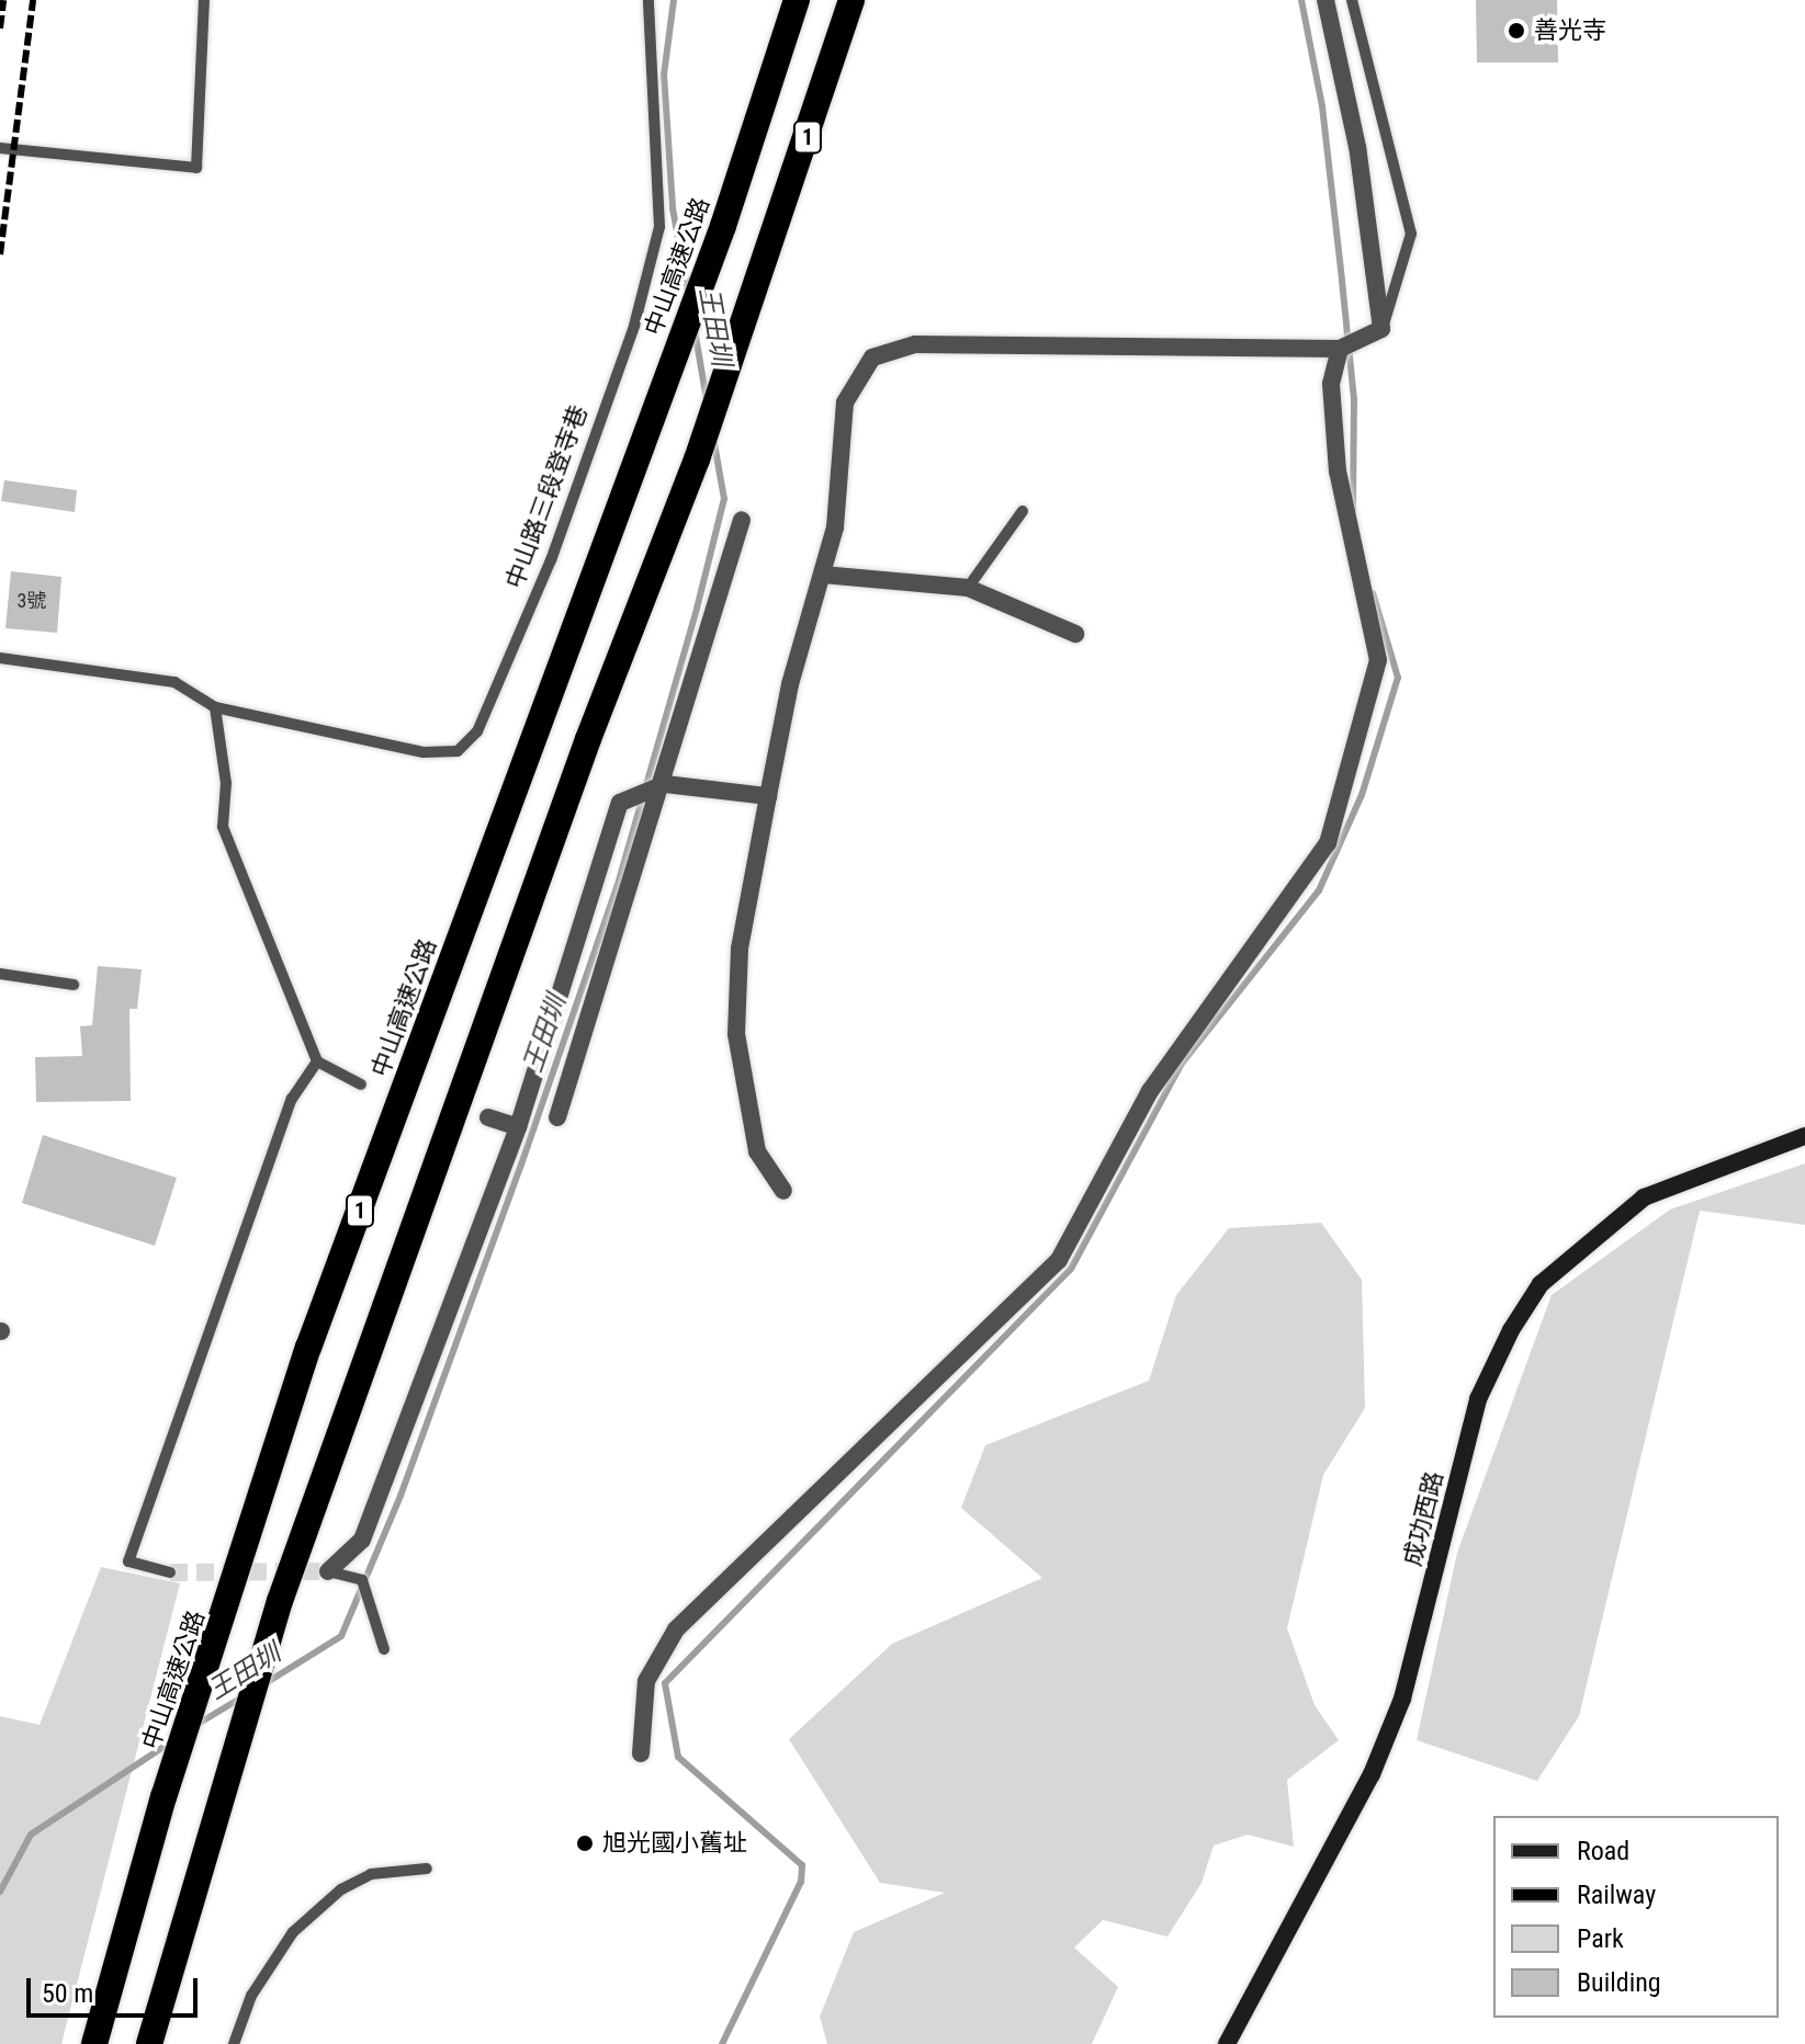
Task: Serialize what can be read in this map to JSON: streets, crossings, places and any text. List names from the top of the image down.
{
  "streets": {
    "highway": ["1", "中山高速公路"],
    "street": ["成功西路"],
    "lane": ["中山路三段登寺巷"]
  },
  "water": ["王田圳"],
  "places": ["善光寺", "旭光國小舊址"],
  "house_numbers": ["3號"],
  "legend": [
    "Road",
    "Railway",
    "Park",
    "Building"
  ],
  "scale_bar": "50 m"
}
